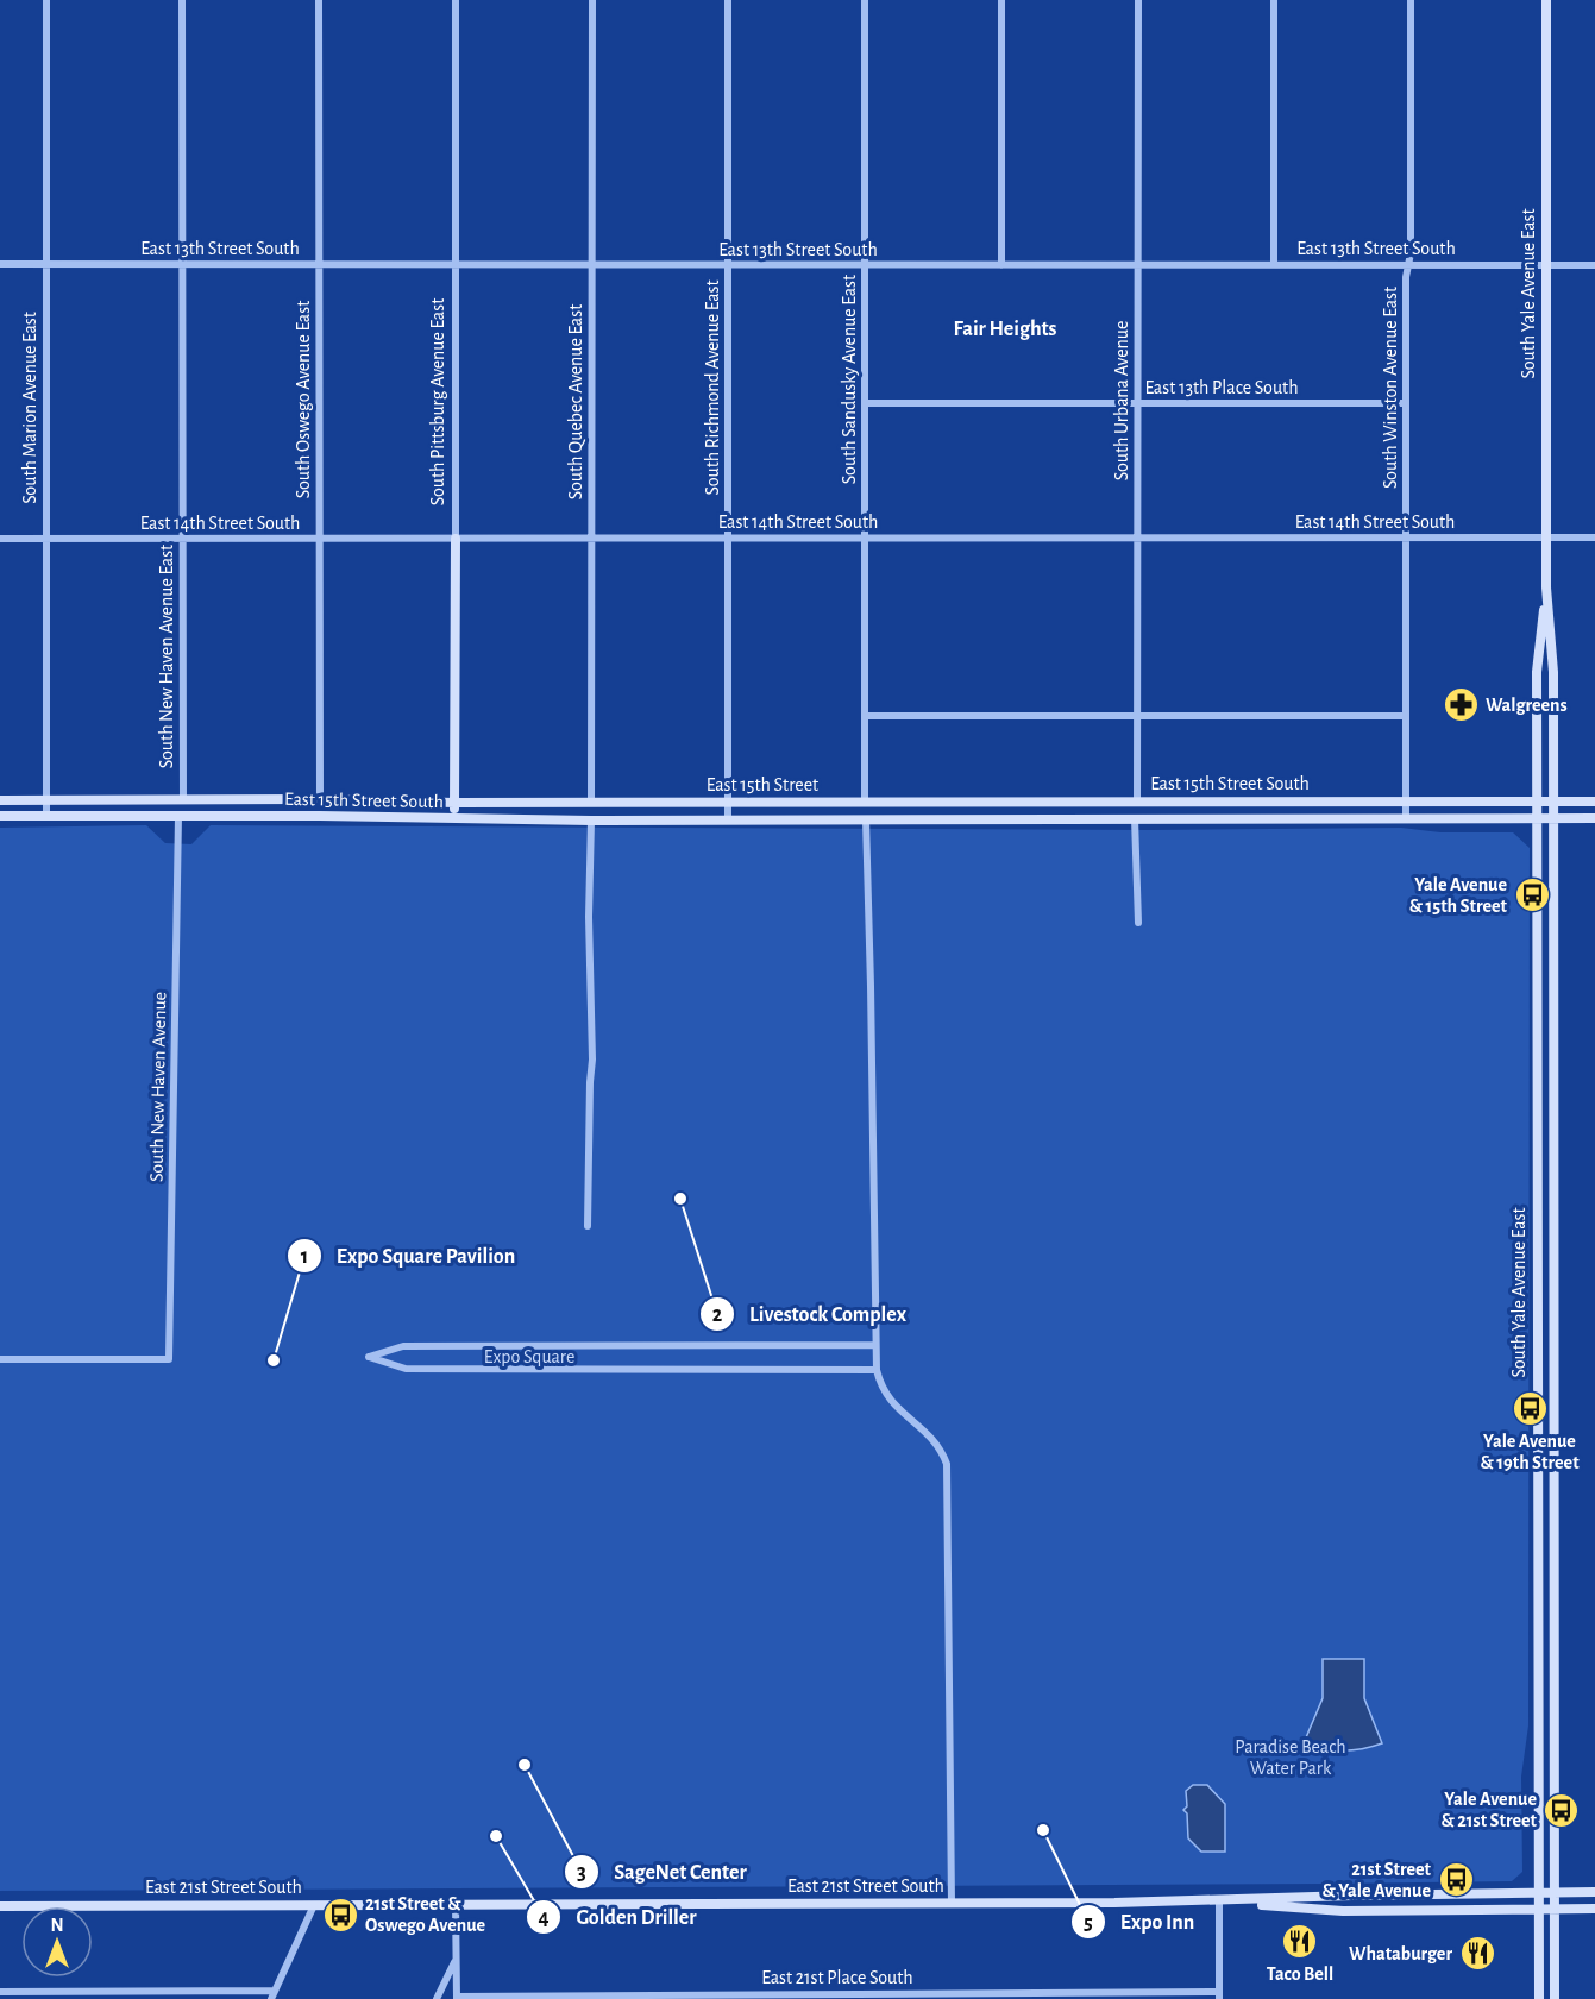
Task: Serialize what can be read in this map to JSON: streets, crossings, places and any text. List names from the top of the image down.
{
  "streets": {
    "main road": [
      "South Yale Avenue East",
      "South Pittsburg Avenue East",
      "East 15th Street South",
      "East 15th Street",
      "East 21st Street South"
    ],
    "street": [
      "East 13th Street South",
      "South Sandusky Avenue East",
      "South Richmond Avenue East",
      "East 13th Place South",
      "South Winston Avenue East",
      "South Oswego Avenue East",
      "South Urbana Avenue",
      "South Quebec Avenue East",
      "South Marion Avenue East",
      "East 14th Street South",
      "South New Haven Avenue East",
      "South New Haven Avenue",
      "East 21st Place South"
    ]
  },
  "crossings": [
    ["East 13th Street South", "South Yale Avenue East"],
    ["East 13th Street South", "South Sandusky Avenue East"],
    ["East 13th Street South", "South Richmond Avenue East"],
    ["East 13th Street South", "South Winston Avenue East"],
    ["East 13th Street South", "South Oswego Avenue East"],
    ["East 13th Street South", "South Urbana Avenue"],
    ["East 13th Street South", "South Pittsburg Avenue East"],
    ["East 13th Street South", "South Quebec Avenue East"],
    ["East 13th Street South", "South Marion Avenue East"],
    ["East 13th Street South", "South New Haven Avenue East"],
    ["South Yale Avenue East", "East 14th Street South"],
    ["South Yale Avenue East", "East 15th Street South"],
    ["South Yale Avenue East", "East 21st Street South"],
    ["South Sandusky Avenue East", "East 13th Place South"],
    ["South Sandusky Avenue East", "East 14th Street South"],
    ["South Sandusky Avenue East", "East 15th Street South"],
    ["South Sandusky Avenue East", "East 15th Street"],
    ["South Richmond Avenue East", "East 14th Street South"],
    ["South Richmond Avenue East", "East 15th Street South"],
    ["South Richmond Avenue East", "East 15th Street"],
    ["East 13th Place South", "South Winston Avenue East"],
    ["East 13th Place South", "South Urbana Avenue"],
    ["South Winston Avenue East", "East 14th Street South"],
    ["South Winston Avenue East", "East 15th Street South"],
    ["South Oswego Avenue East", "East 14th Street South"],
    ["South Oswego Avenue East", "East 15th Street South"],
    ["South Urbana Avenue", "East 14th Street South"],
    ["South Urbana Avenue", "East 15th Street South"],
    ["South Pittsburg Avenue East", "East 14th Street South"],
    ["South Pittsburg Avenue East", "East 15th Street South"],
    ["South Quebec Avenue East", "East 14th Street South"],
    ["South Quebec Avenue East", "East 15th Street South"],
    ["South Marion Avenue East", "East 14th Street South"],
    ["South Marion Avenue East", "East 15th Street South"],
    ["East 14th Street South", "South New Haven Avenue East"],
    ["South New Haven Avenue East", "East 15th Street South"],
    ["East 15th Street South", "East 15th Street"],
    ["East 15th Street South", "South New Haven Avenue"]
  ],
  "districts": ["Fair Heights"],
  "parks": ["Expo Square", "Paradise Beach Water Park"],
  "places": {
    "pharmacy": ["Walgreens"],
    "bus stop": [
      "Yale Avenue & 15th Street",
      "Yale Avenue & 19th Street",
      "Yale Avenue & 21st Street",
      "21st Street & Yale Avenue",
      "21st Street & Oswego Avenue"
    ],
    "other": [
      "Livestock Complex",
      "Expo Square Pavilion",
      "SageNet Center",
      "Expo Inn",
      "Golden Driller"
    ],
    "restaurant": ["Taco Bell", "Whataburger"]
  },
  "north": "top"
}
